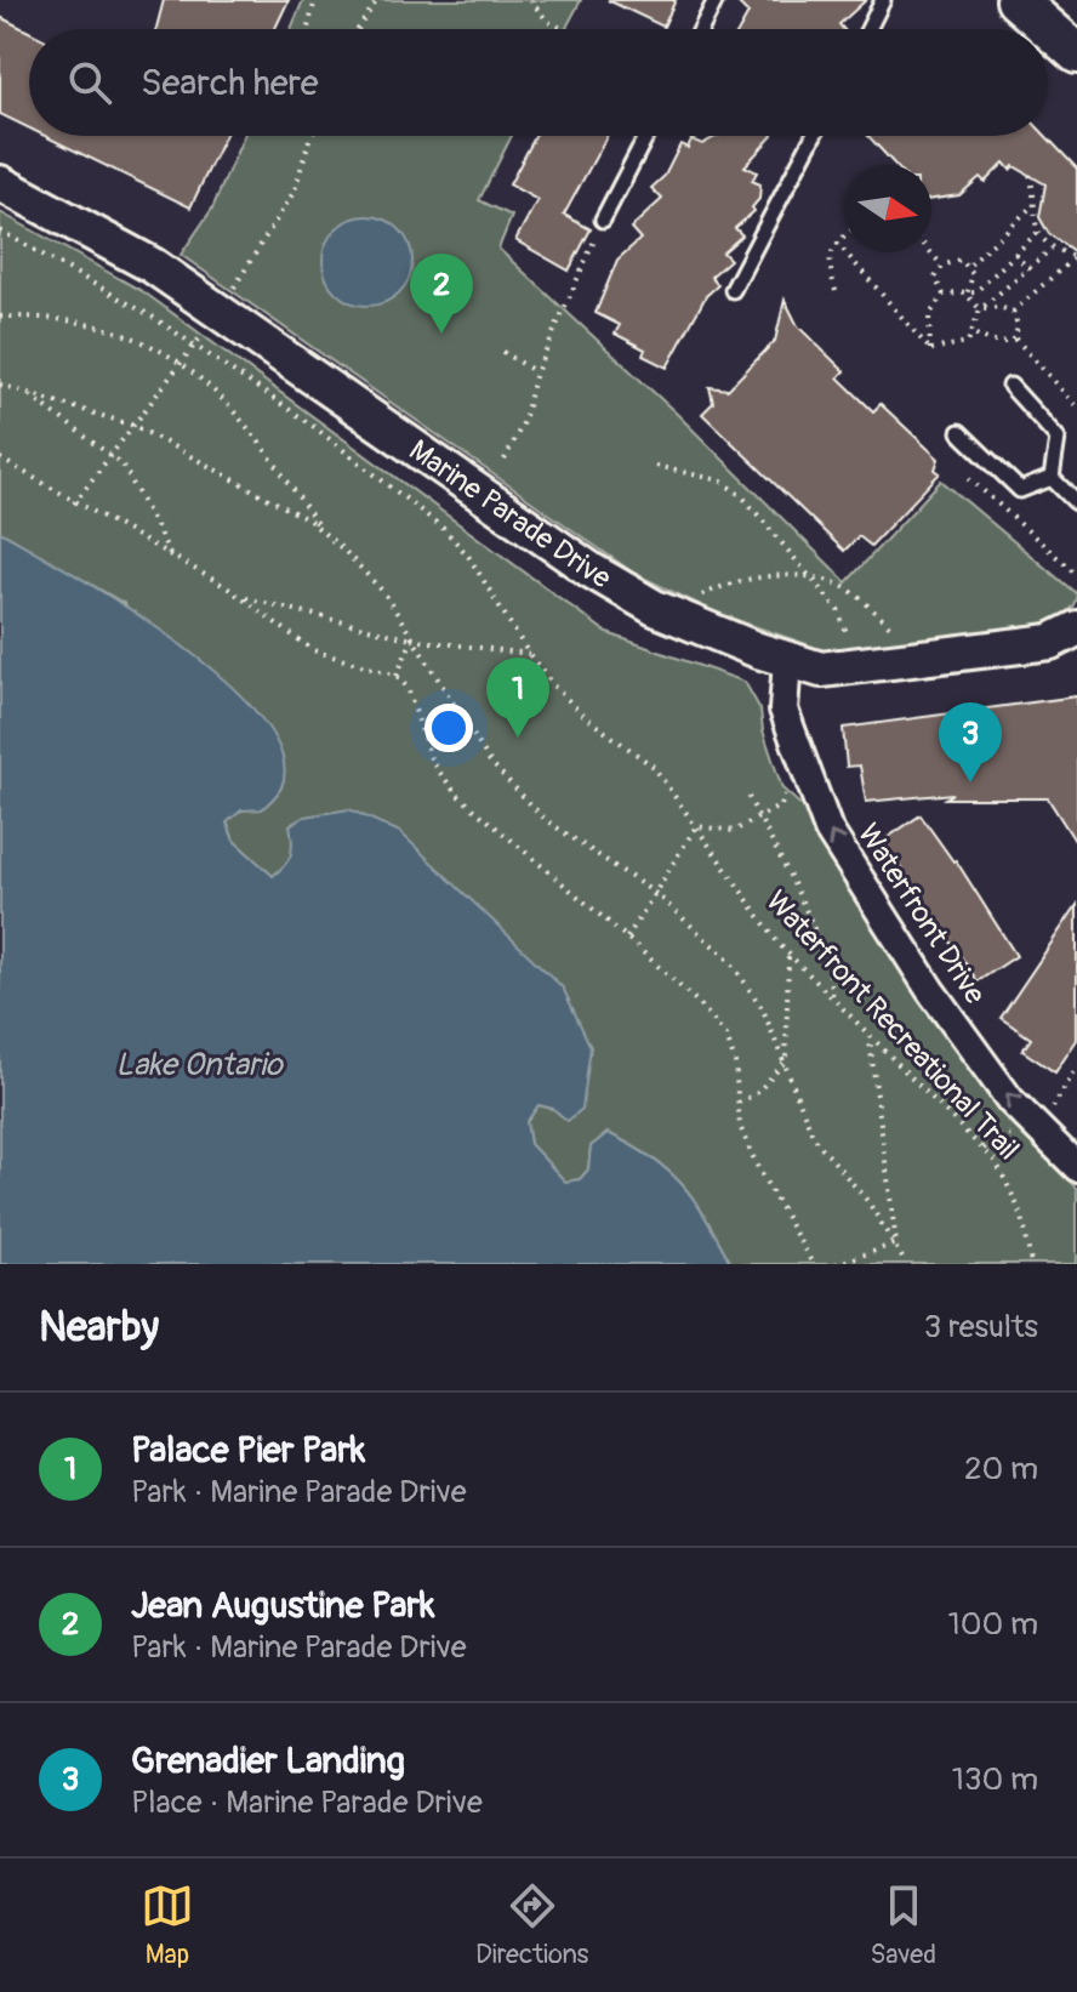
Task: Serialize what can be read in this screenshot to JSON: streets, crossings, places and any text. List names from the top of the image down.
{
  "streets": {
    "street": ["Marine Parade Drive", "Waterfront Drive"],
    "path": ["Waterfront Recreational Trail"]
  },
  "crossings": [
    ["Marine Parade Drive", "Waterfront Drive"]
  ],
  "one_way": ["Waterfront Drive"],
  "water": ["Lake Ontario"],
  "north": "right",
  "page": {
    "search": "Search here",
    "pins": ["2", "1", "3"],
    "heading": ["Nearby", "3 results"],
    "list": [
      {
        "mark": "1",
        "name": "Palace Pier Park",
        "note": "Park · Marine Parade Drive",
        "value": "20 m"
      },
      {
        "mark": "2",
        "name": "Jean Augustine Park",
        "note": "Park · Marine Parade Drive",
        "value": "100 m"
      },
      {
        "mark": "3",
        "name": "Grenadier Landing",
        "note": "Place · Marine Parade Drive",
        "value": "130 m"
      }
    ],
    "nav": ["Map", "Directions", "Saved"]
  }
}
